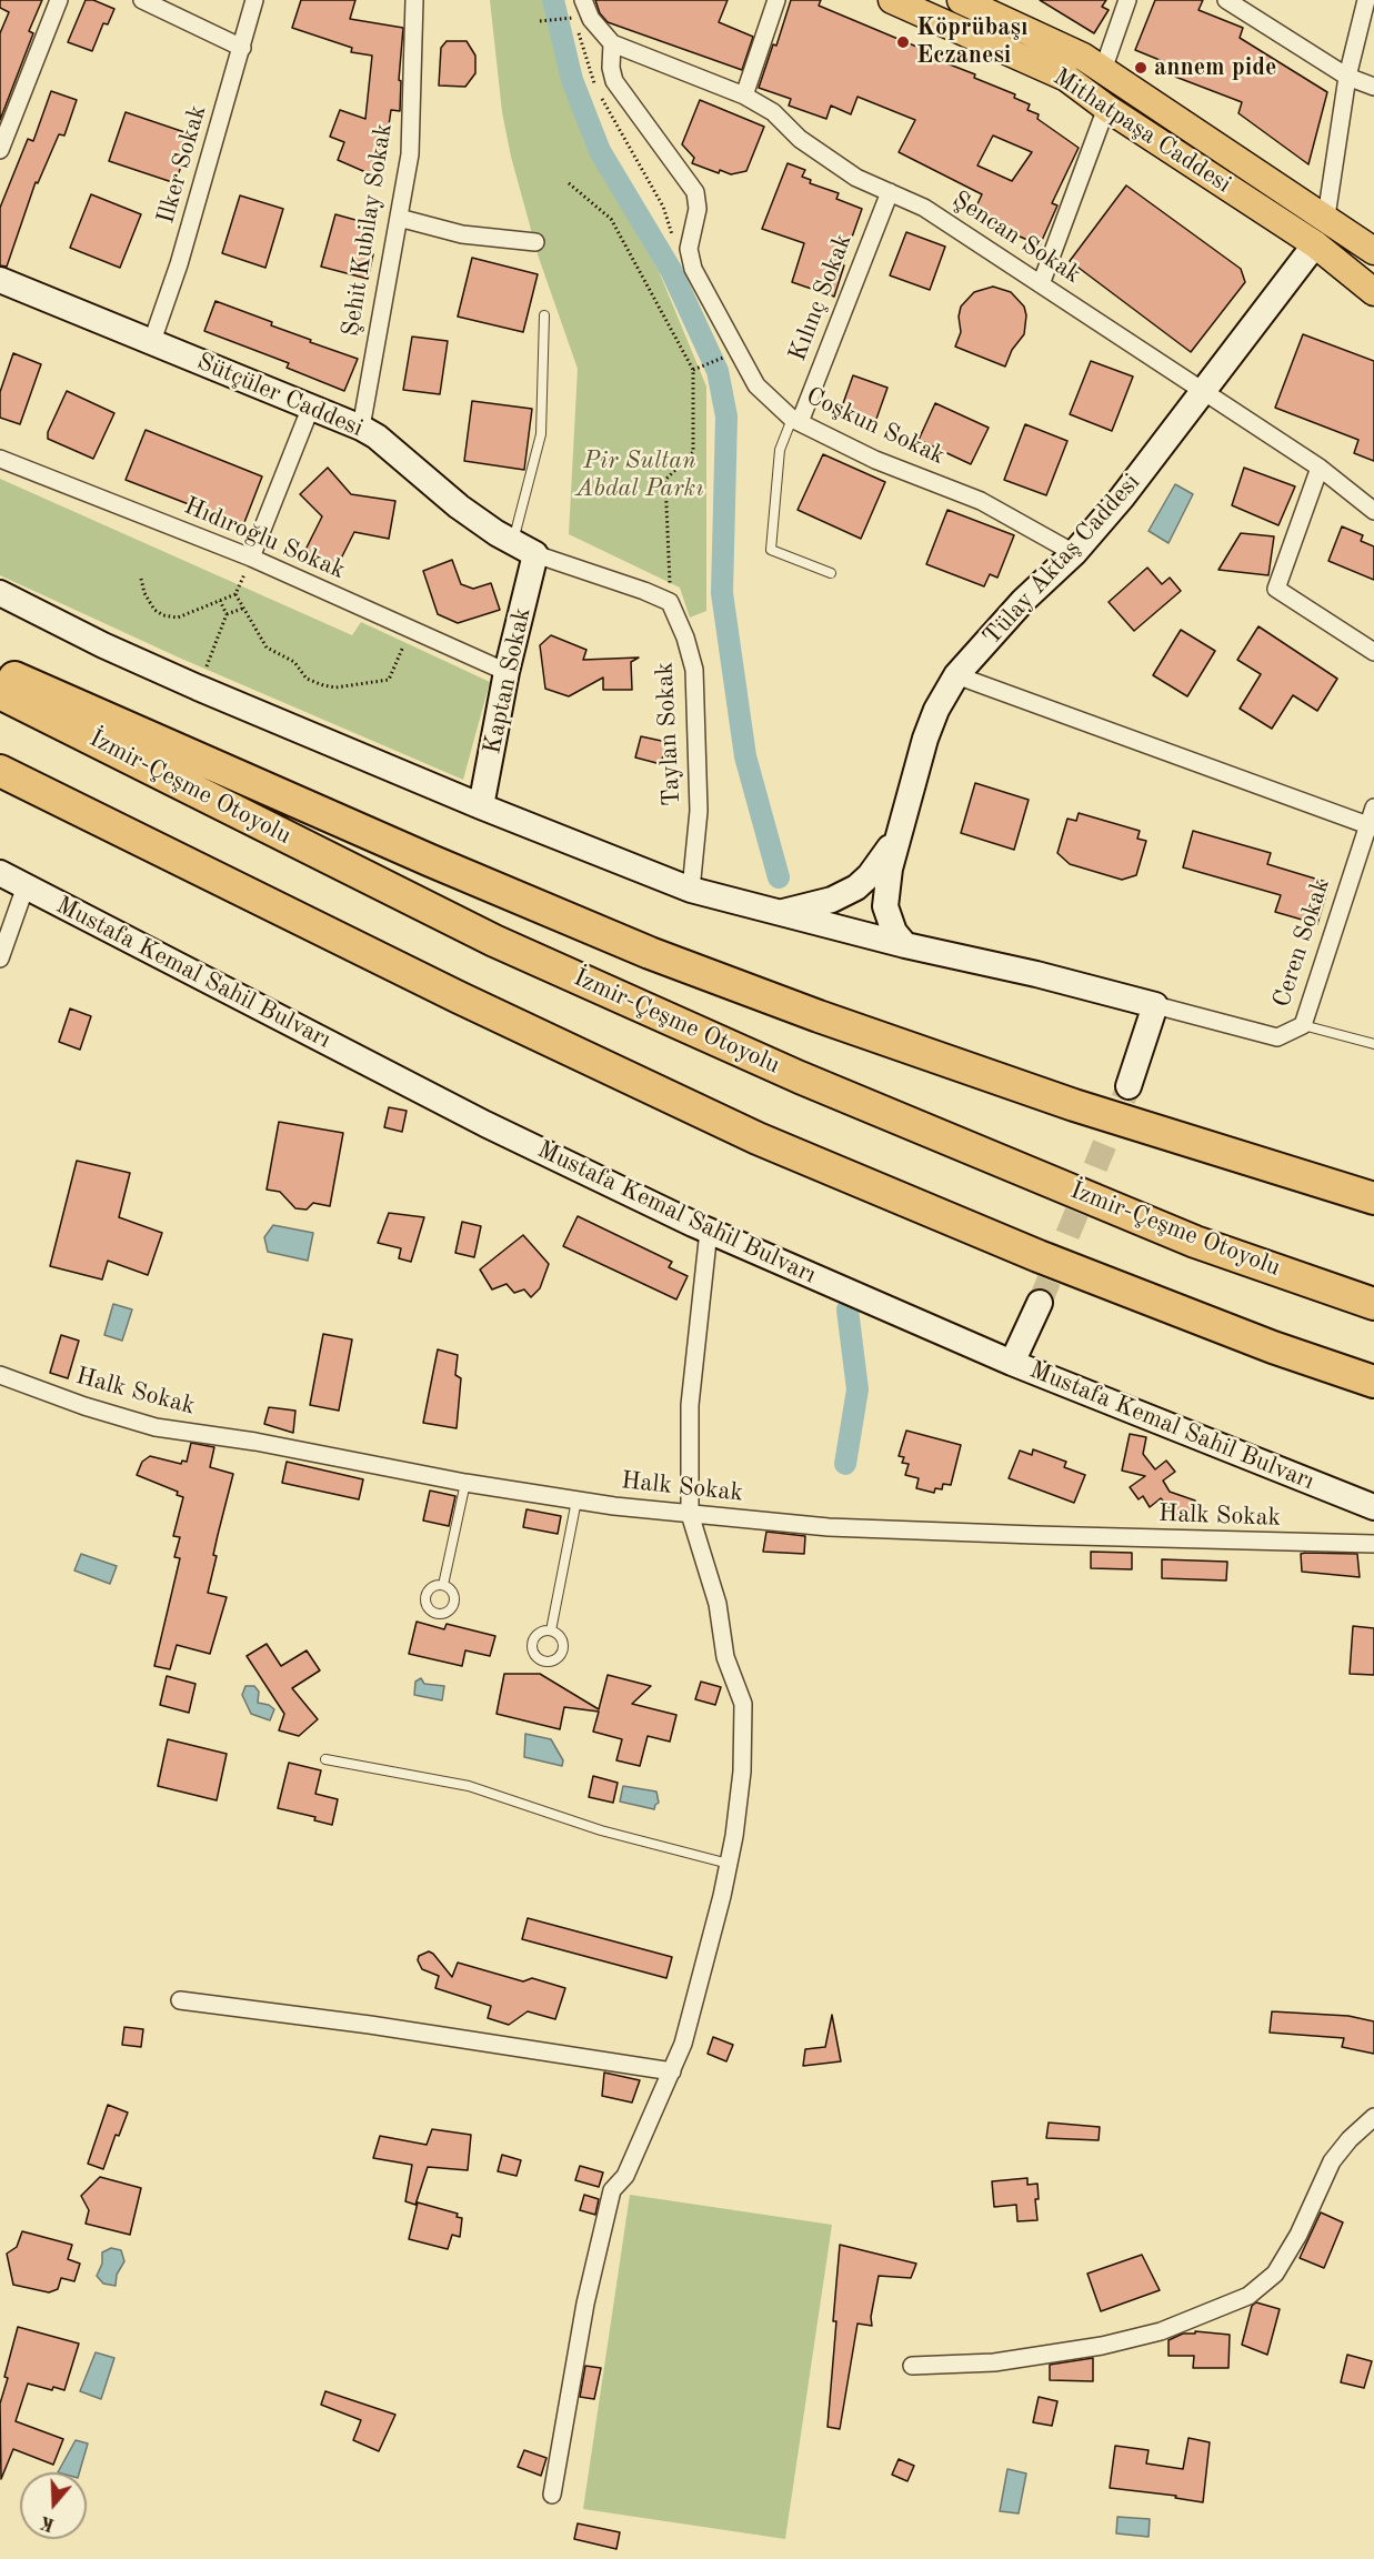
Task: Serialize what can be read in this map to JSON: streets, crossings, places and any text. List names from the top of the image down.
{
  "streets": {
    "highway": ["İzmir-Çeşme Otoyolu"],
    "main road": ["Mithatpaşa Caddesi"],
    "street": [
      "Ilker Sokak",
      "Şehit Kubilay Sokak",
      "Şencan Sokak",
      "Kılınç Sokak",
      "Sütçüler Caddesi",
      "Coşkun Sokak",
      "Hıdıroğlu Sokak",
      "Tülay Aktaş Caddesi",
      "Kaptan Sokak",
      "Taylan Sokak",
      "Ceren Sokak",
      "Mustafa Kemal Sahil Bulvarı",
      "Halk Sokak"
    ]
  },
  "crossings": [
    ["Mithatpaşa Caddesi", "Tülay Aktaş Caddesi"],
    ["Ilker Sokak", "Sütçüler Caddesi"],
    ["Şehit Kubilay Sokak", "Sütçüler Caddesi"],
    ["Şencan Sokak", "Kılınç Sokak"],
    ["Şencan Sokak", "Coşkun Sokak"],
    ["Şencan Sokak", "Tülay Aktaş Caddesi"],
    ["Kılınç Sokak", "Coşkun Sokak"],
    ["Sütçüler Caddesi", "Kaptan Sokak"],
    ["Coşkun Sokak", "Tülay Aktaş Caddesi"],
    ["Hıdıroğlu Sokak", "Kaptan Sokak"]
  ],
  "parks": ["Pir Sultan Abdal Parkı"],
  "places": ["Köprübaşı Eczanesi", "annem pide"],
  "north": "bottom"
}
